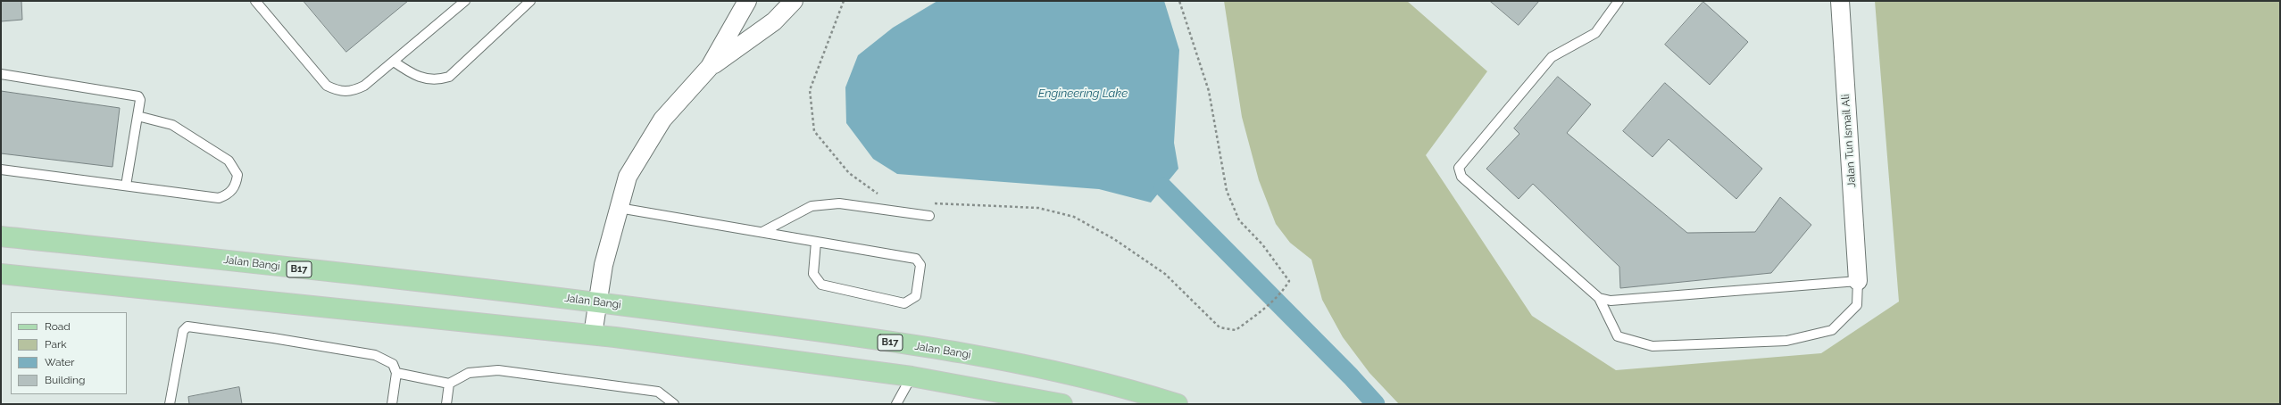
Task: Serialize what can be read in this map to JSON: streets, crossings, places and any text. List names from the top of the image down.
{
  "streets": {
    "main road": ["Jalan Bangi", "B17"],
    "street": ["Jalan Tun Ismail Ali"]
  },
  "water": ["Engineering Lake"],
  "legend": [
    "Road",
    "Park",
    "Water",
    "Building"
  ]
}
